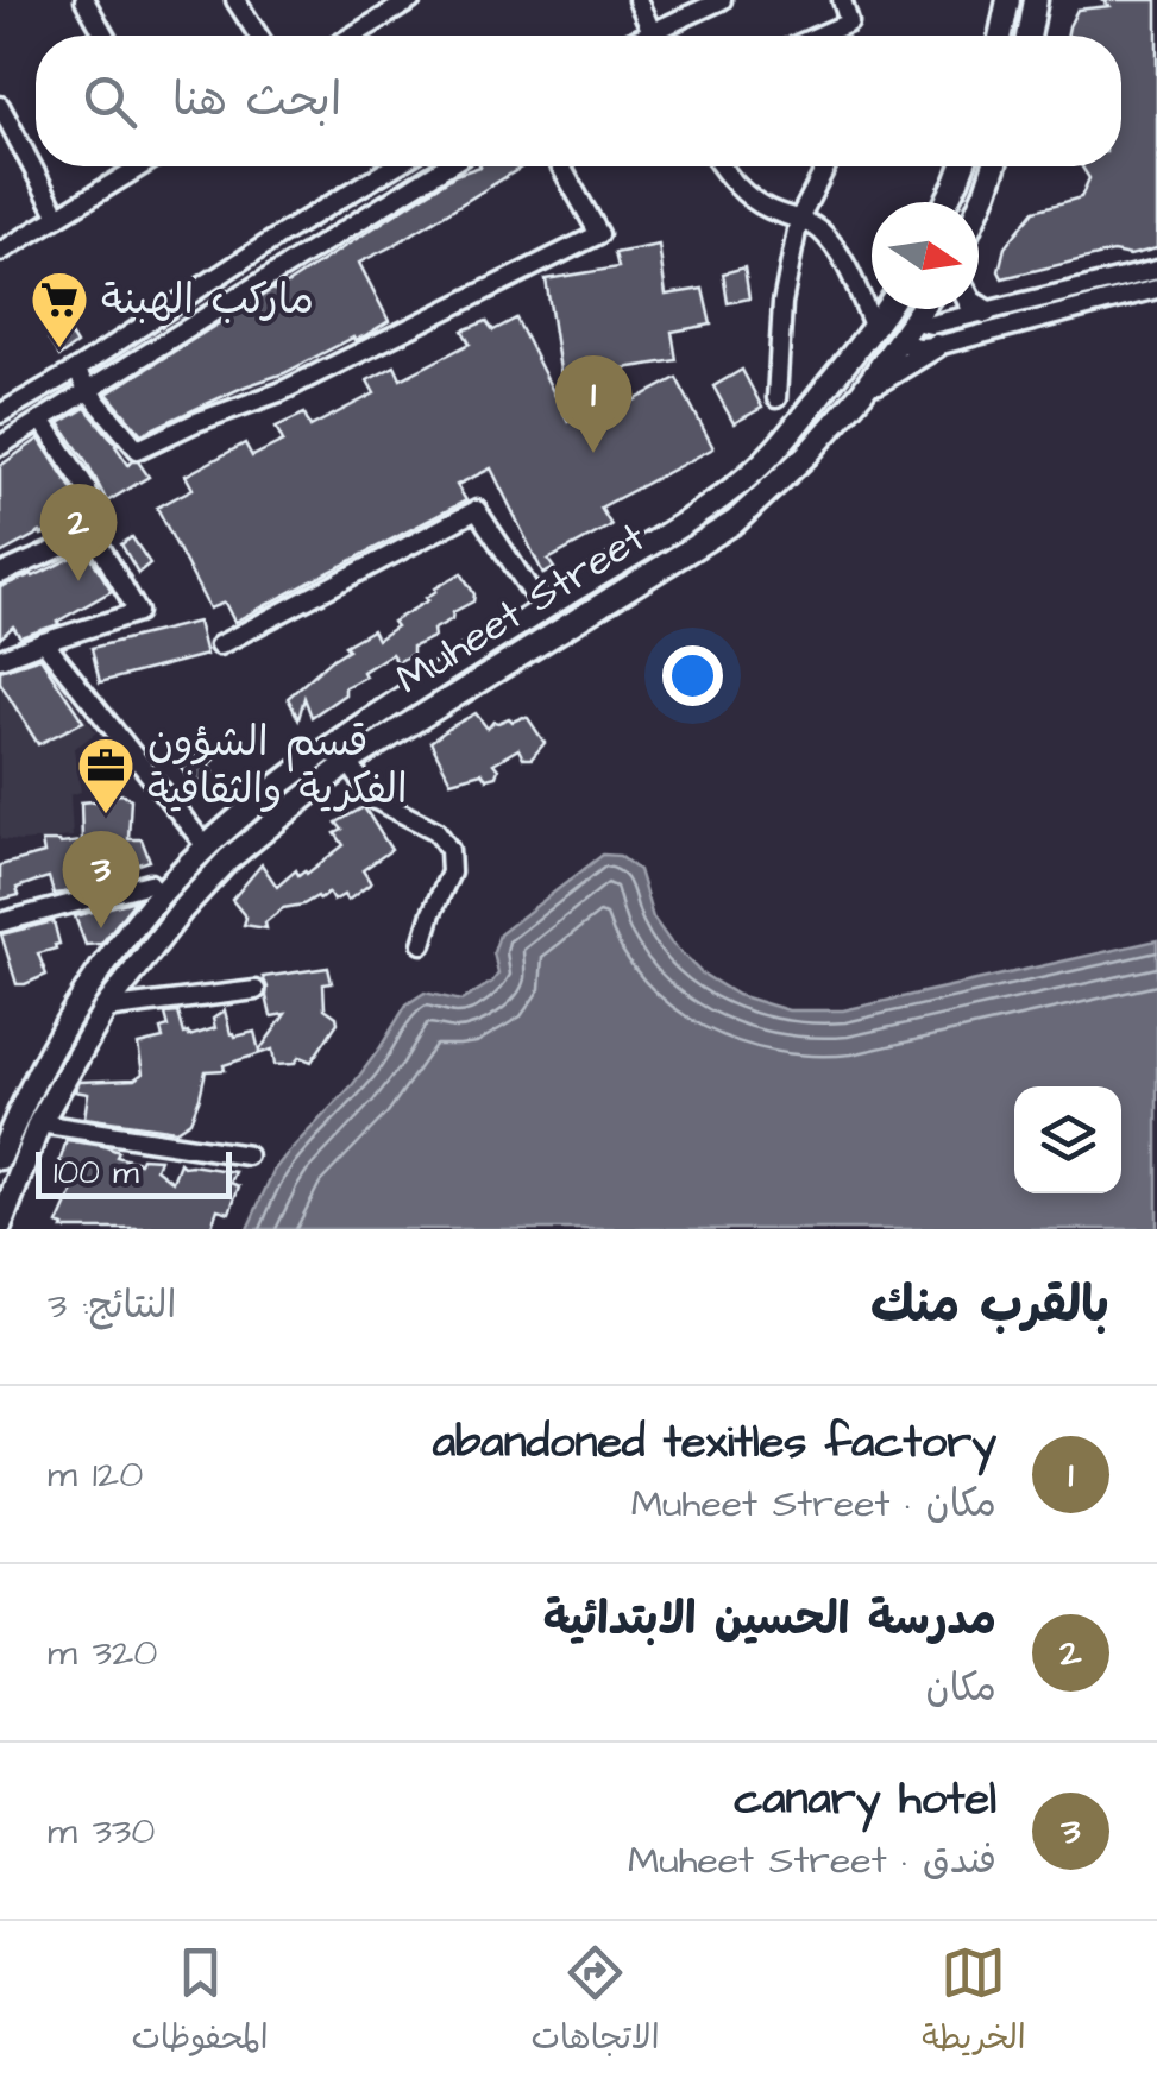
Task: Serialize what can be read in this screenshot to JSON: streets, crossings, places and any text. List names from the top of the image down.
{
  "streets": {
    "main road": ["Muheet Street"]
  },
  "places": {
    "supermarket": ["ماركب الهبنة"],
    "office": ["قسم الشؤون الفكرية والثقافية"]
  },
  "scale_bar": "100 m",
  "north": "right",
  "page": {
    "search": "ابحث هنا",
    "pins": ["1", "2", "3"],
    "scale": "100 m",
    "heading": ["بالقرب منك", "النتائج: 3"],
    "list": [
      {
        "mark": "1",
        "name": "abandoned texitles factory",
        "note": "مكان · Muheet Street",
        "value": "120 m"
      },
      {
        "mark": "2",
        "name": "مدرسة الحسين الابتدائية",
        "note": "مكان",
        "value": "320 m"
      },
      {
        "mark": "3",
        "name": "canary hotel",
        "note": "فندق · Muheet Street",
        "value": "330 m"
      }
    ],
    "nav": ["الخريطة", "الاتجاهات", "المحفوظات"]
  }
}
